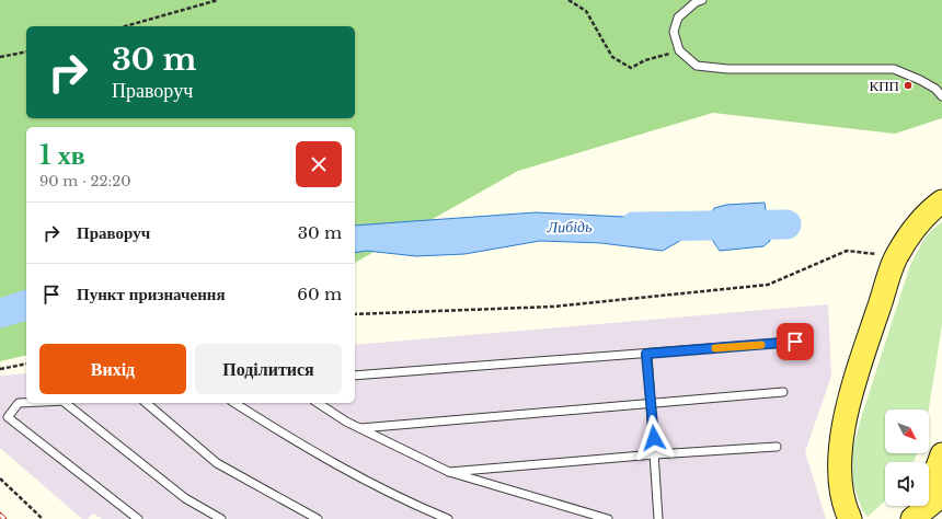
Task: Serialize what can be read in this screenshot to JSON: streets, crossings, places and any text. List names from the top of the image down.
{
  "water": ["Либідь"],
  "places": ["КПП"],
  "north": "bottom right",
  "page": {
    "turn": ["30 m", "Праворуч"],
    "heading": ["1 хв", "90 m · 22:20"],
    "list": [
      {
        "name": "Праворуч",
        "value": "30 m"
      },
      {
        "name": "Пункт призначення",
        "value": "60 m"
      }
    ],
    "buttons": ["Вихід", "Поділитися"]
  }
}
